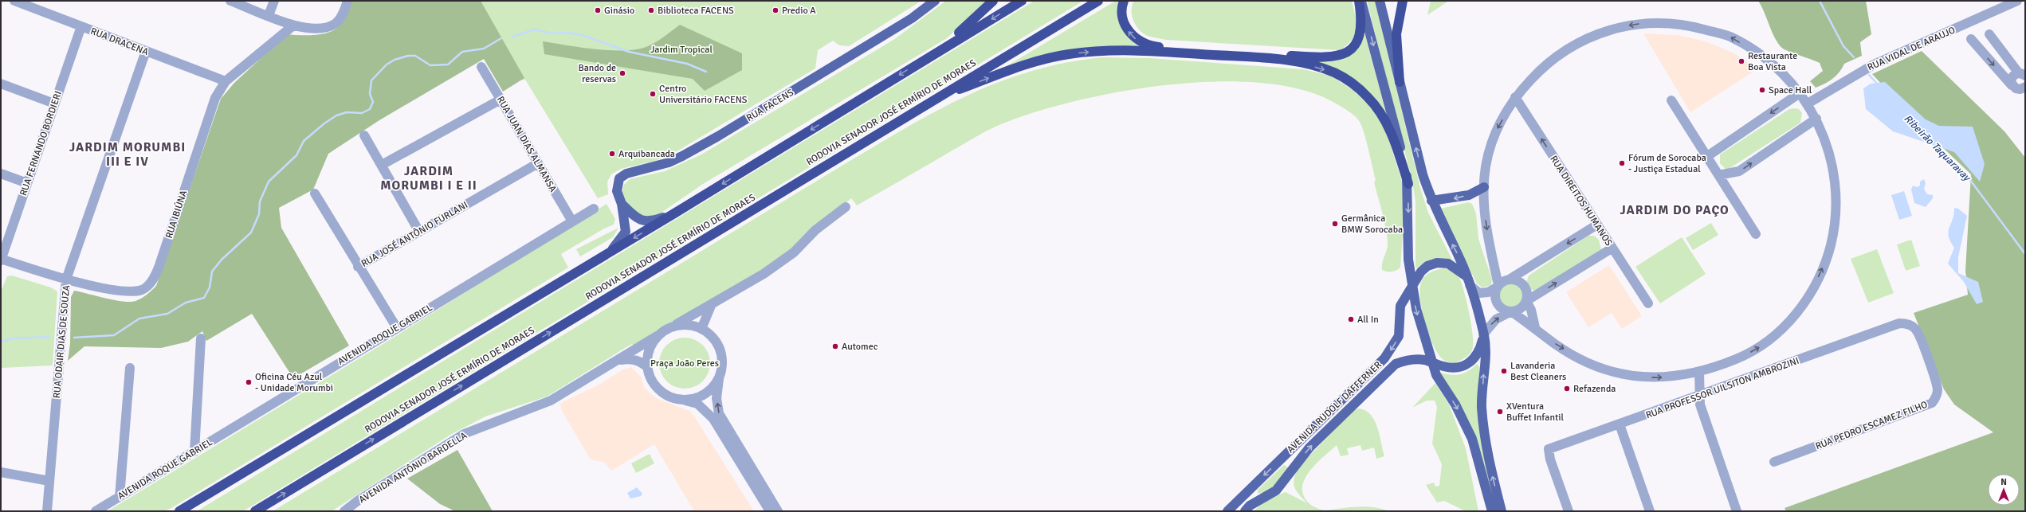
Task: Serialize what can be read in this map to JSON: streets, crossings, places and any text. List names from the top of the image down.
{
  "streets": {
    "highway": ["RODOVIA SENADOR JOSÉ ERMÍRIO DE MORAES"],
    "main road": ["RUA FACENS", "AVENIDA RUDOLF DAFFERNER"],
    "street": [
      "RUA DRACENA",
      "RUA VIDAL DE ARAUJO",
      "RUA FERNANDO BORDIERI",
      "RUA JUAN DIAS ALMANSA",
      "RUA DIREITOS HUMANOS",
      "RUA IBIÚNA",
      "RUA JOSÉ ANTÔNIO FURLANI",
      "AVENIDA ROQUE GABRIEL",
      "RUA ODAIR DIAS DE SOUZA",
      "RUA PROFESSOR UILSITON AMBROZINI",
      "RUA PEDRO ESCAMEZ FILHO",
      "AVENIDA ANTÔNIO BARDELLA"
    ]
  },
  "crossings": [
    ["RUA DRACENA", "RUA FERNANDO BORDIERI"],
    ["RUA DRACENA", "RUA IBIÚNA"],
    ["RUA DRACENA", "RUA ODAIR DIAS DE SOUZA"],
    ["RUA FERNANDO BORDIERI", "RUA IBIÚNA"],
    ["RUA JUAN DIAS ALMANSA", "RUA JOSÉ ANTÔNIO FURLANI"],
    ["RUA JUAN DIAS ALMANSA", "AVENIDA ROQUE GABRIEL"],
    ["RUA IBIÚNA", "RUA ODAIR DIAS DE SOUZA"],
    ["RUA PROFESSOR UILSITON AMBROZINI", "RUA PEDRO ESCAMEZ FILHO"]
  ],
  "one_way": ["RUA DIREITOS HUMANOS"],
  "districts": ["JARDIM MORUMBI III E IV", "JARDIM MORUMBI I E II", "JARDIM DO PAÇO"],
  "water": ["Ribeirão Taquaravay"],
  "parks": ["Jardim Tropical", "Praça João Peres"],
  "places": [
    "Ginásio",
    "Biblioteca FACENS",
    "Predio A",
    "Restaurante Boa Vista",
    "Bando de reservas",
    "Space Hall",
    "Centro Universitário FACENS",
    "Arquibancada",
    "Fórum de Sorocaba - Justiça Estadual",
    "Germânica BMW Sorocaba",
    "All In",
    "Automec",
    "Lavanderia Best Cleaners",
    "Oficina Céu Azul - Unidade Morumbi",
    "Refazenda",
    "XVentura Buffet Infantil"
  ],
  "north": "top"
}
